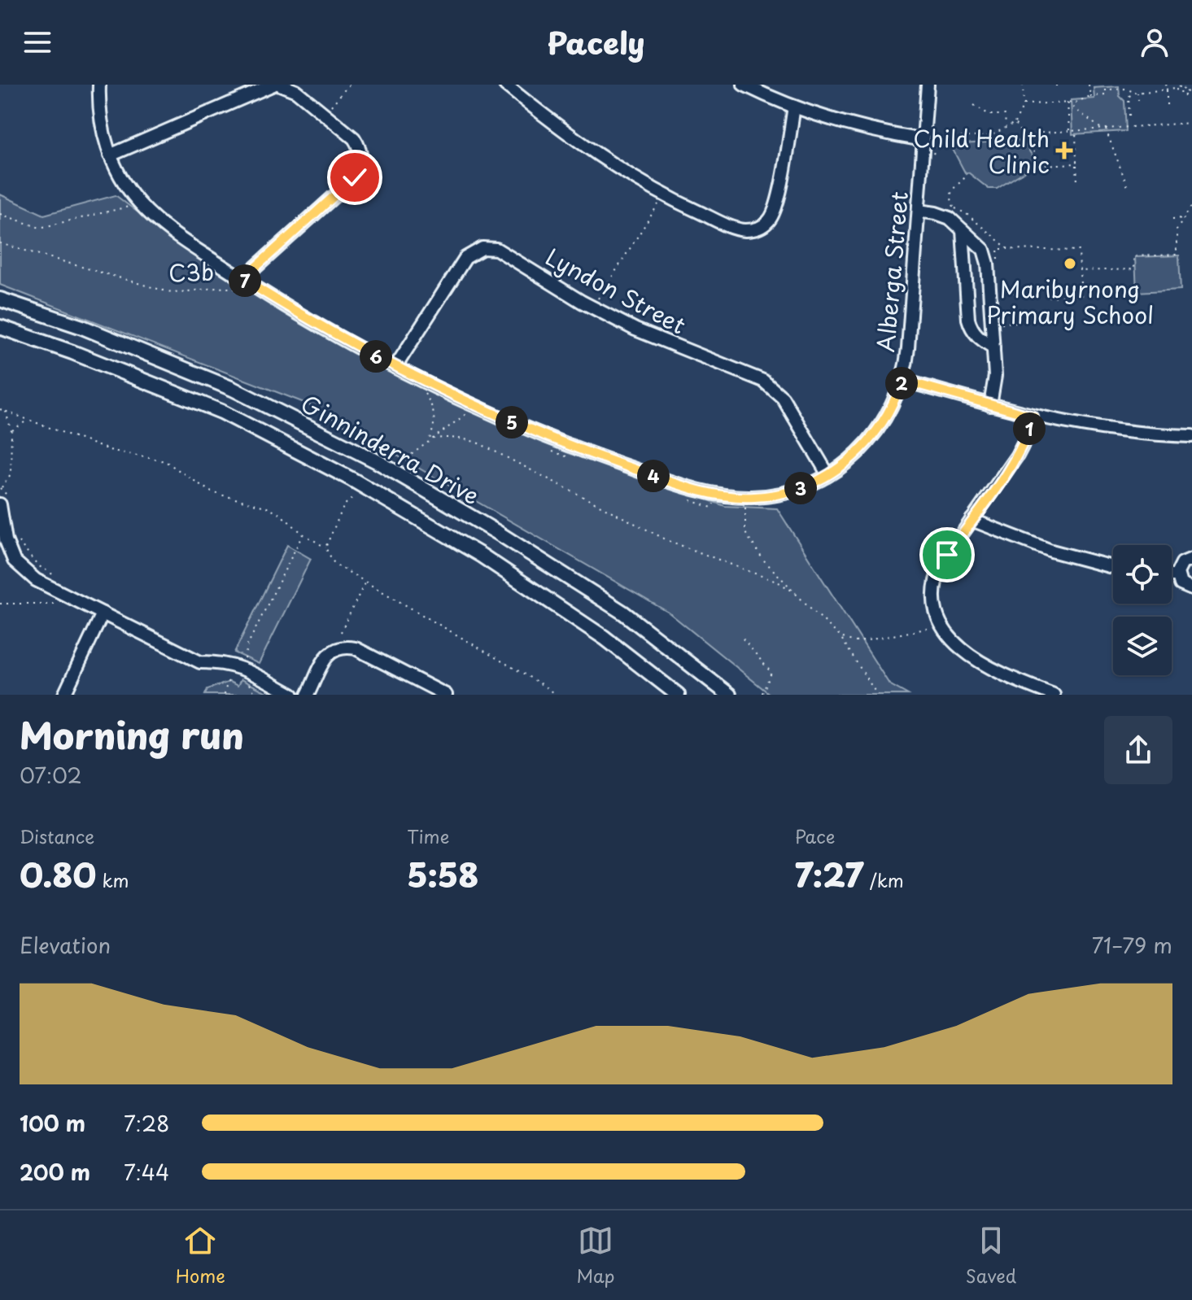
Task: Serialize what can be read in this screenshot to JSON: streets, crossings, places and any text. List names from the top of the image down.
{
  "streets": {
    "main road": ["Ginninderra Drive"],
    "street": ["Alberga Street", "Lyndon Street"],
    "path": ["C3b"]
  },
  "crossings": [
    ["Alberga Street", "Lyndon Street"]
  ],
  "places": {
    "health": ["Child Health Clinic"],
    "other": ["Maribyrnong Primary School"]
  },
  "page": {
    "header": "Pacely",
    "pins": [
      "7",
      "6",
      "2",
      "5",
      "1",
      "4",
      "3"
    ],
    "heading": ["Morning run", "07:02"],
    "stats": [
      ["Distance", "0.80 km"],
      ["Time", "5:58"],
      ["Pace", "7:27 /km"]
    ],
    "chart": ["Elevation", "71–79 m"],
    "list": [
      {
        "name": "100 m",
        "note": "7:28"
      },
      {
        "name": "200 m",
        "note": "7:44"
      }
    ],
    "tabs": ["Home", "Map", "Saved"]
  }
}
